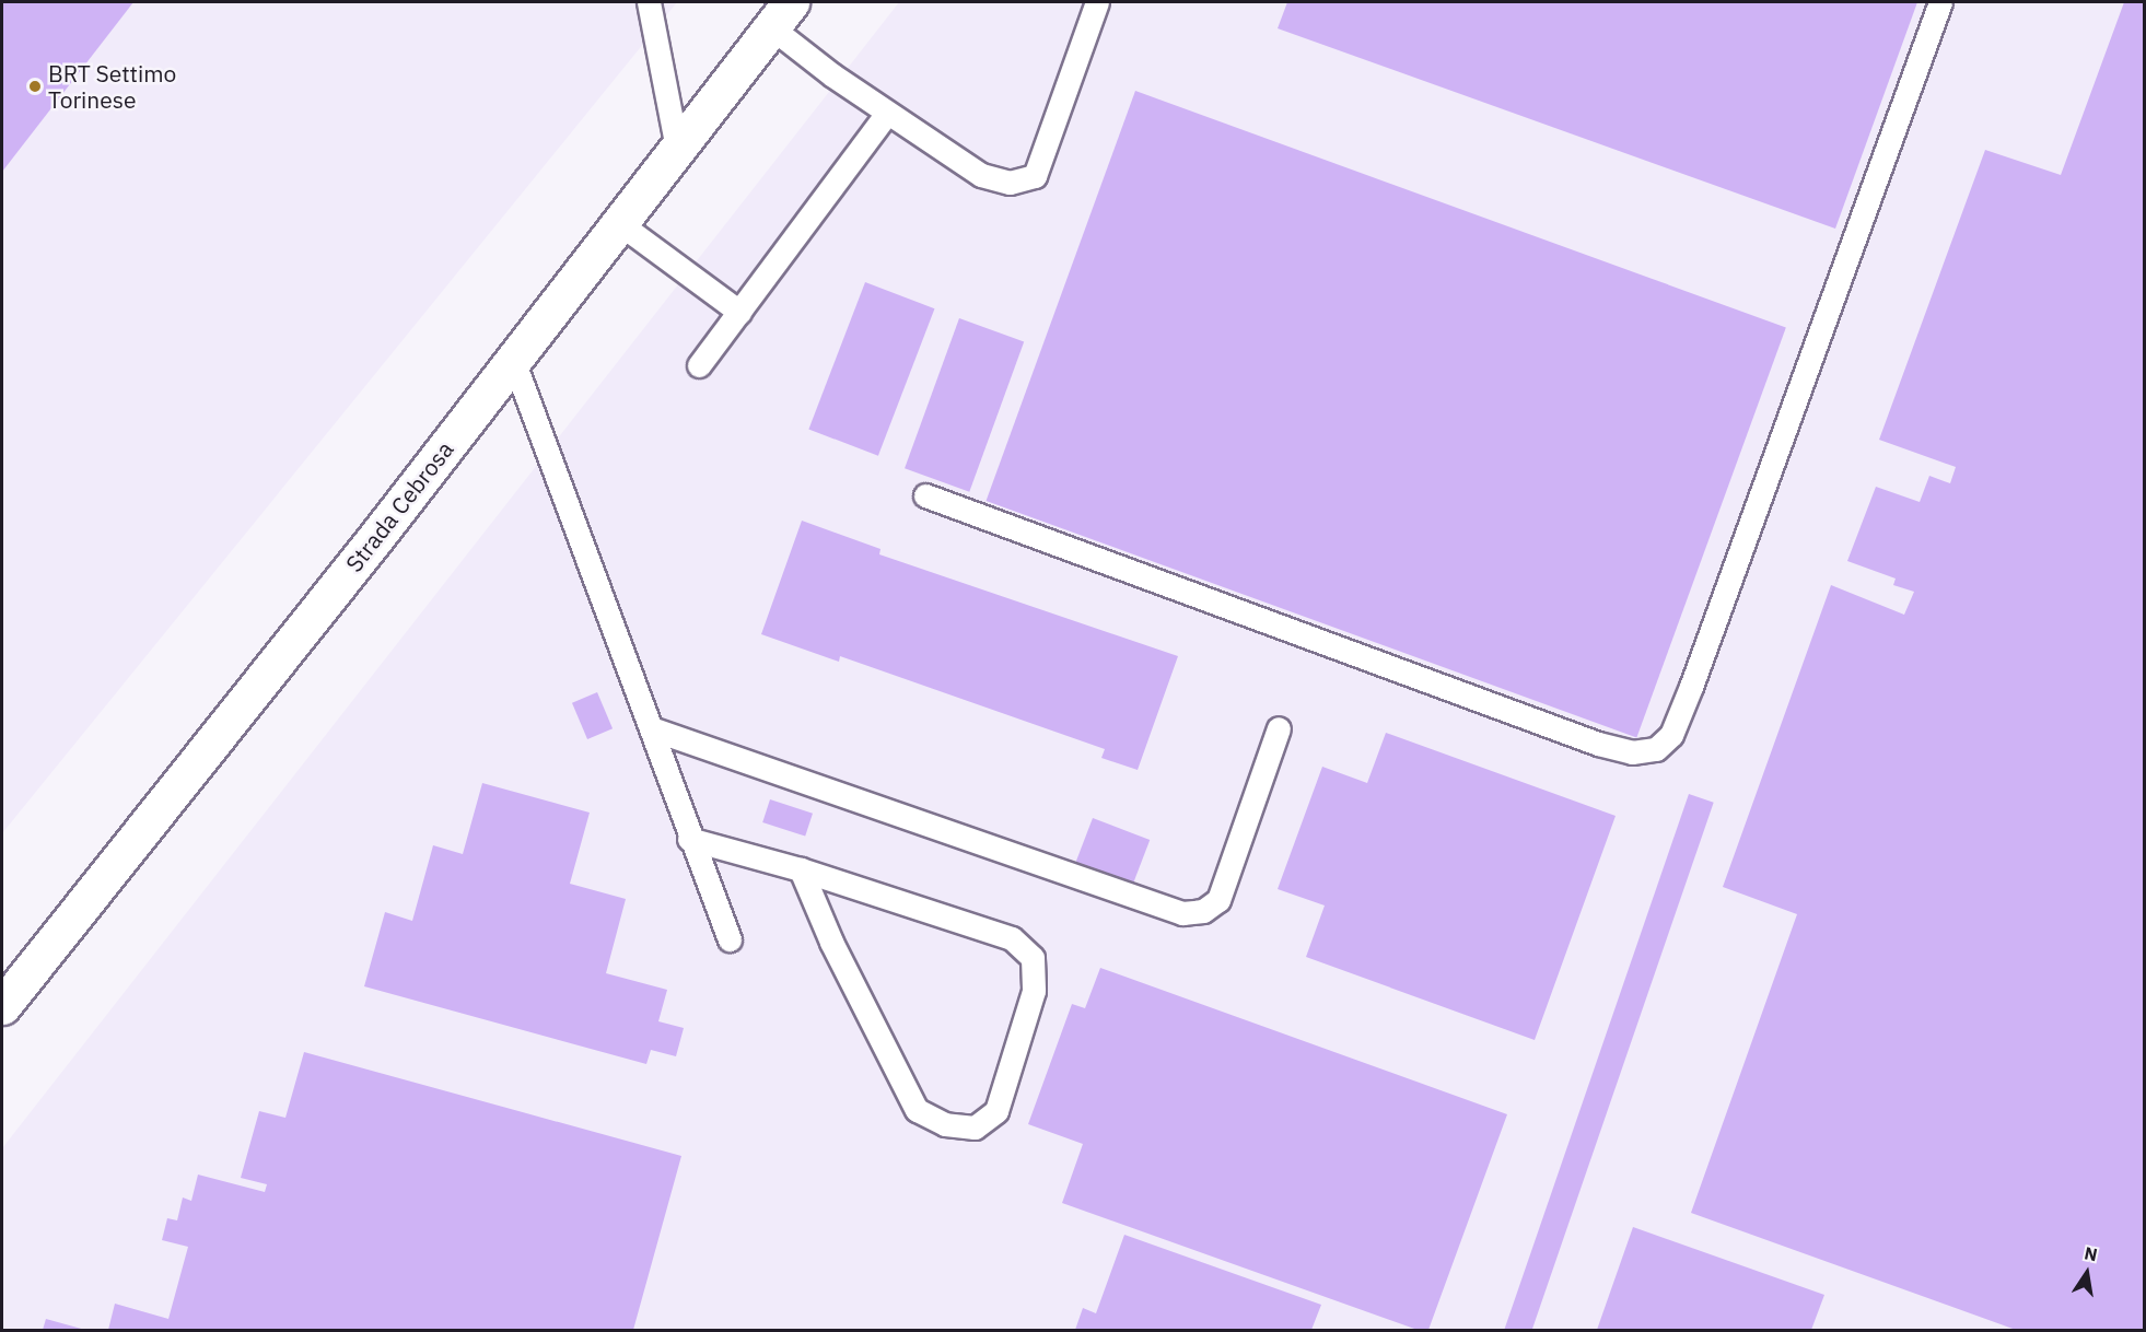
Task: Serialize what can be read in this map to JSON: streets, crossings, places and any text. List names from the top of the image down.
{
  "streets": {
    "main road": ["Strada Cebrosa"]
  },
  "places": ["BRT Settimo Torinese"],
  "north": "top"
}
